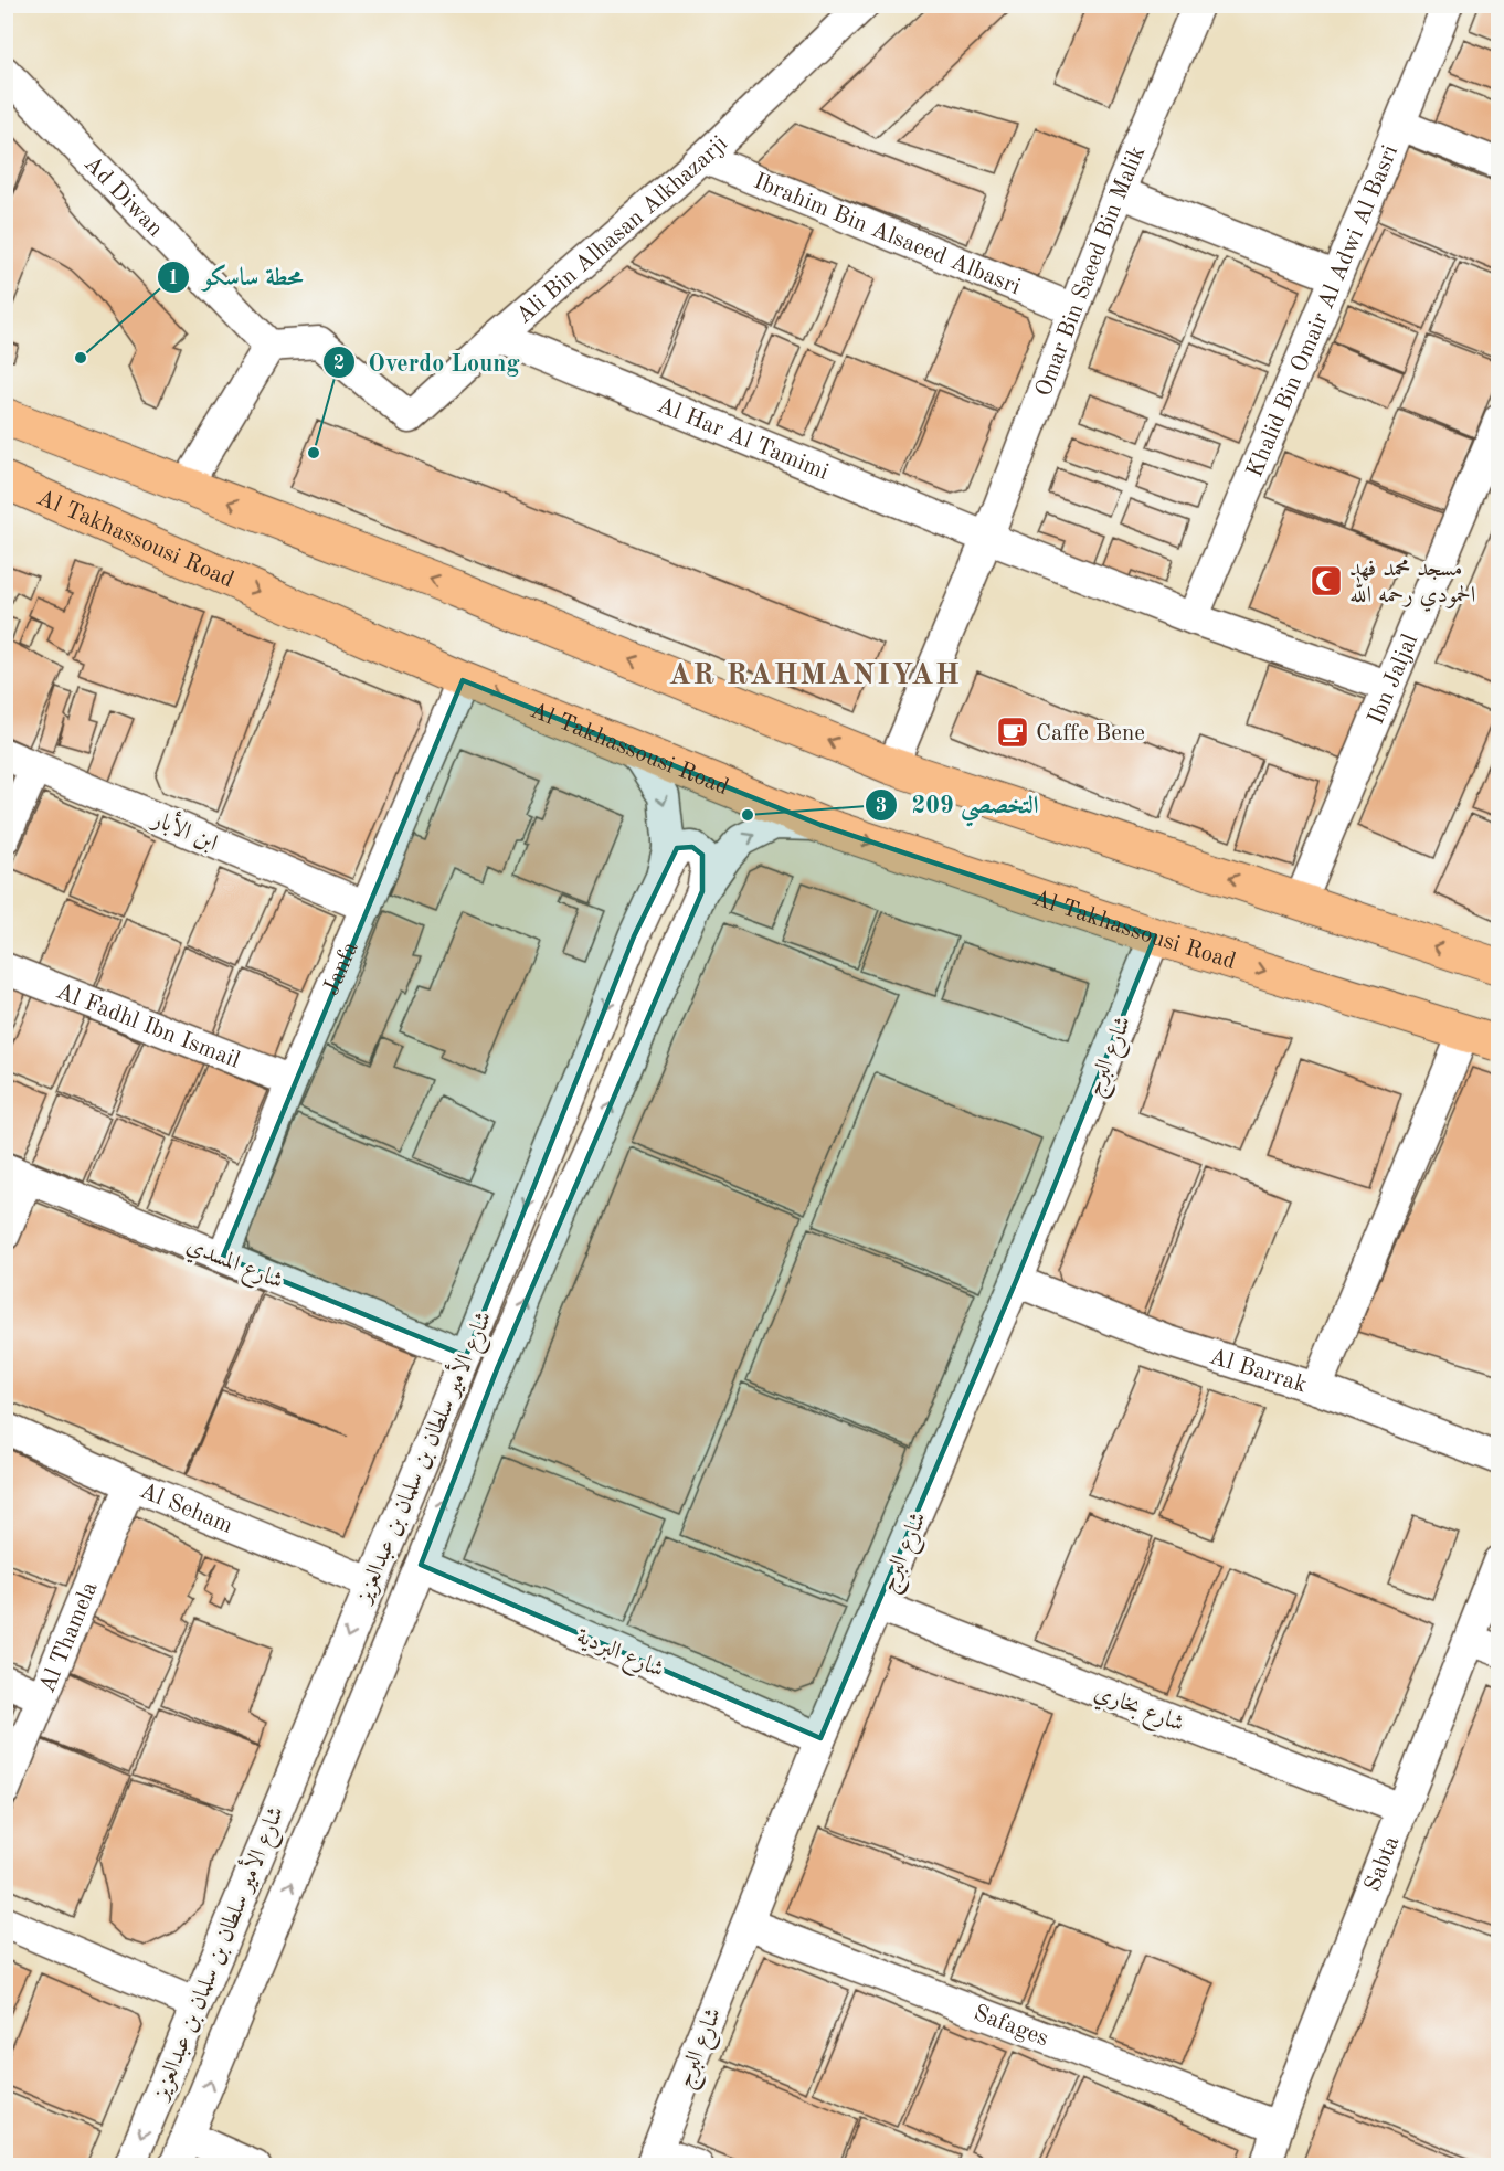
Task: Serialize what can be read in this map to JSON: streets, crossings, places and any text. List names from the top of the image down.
{
  "streets": {
    "main road": ["Al Takhassousi Road"],
    "street": [
      "Ad Diwan",
      "Ali Bin Alhasan Alkhazarji",
      "Ibrahim Bin Alsaeed Albasri",
      "Omar Bin Saeed Bin Malik",
      "Khalid Bin Omair Al Adwi Al Basri",
      "Al Har Al Tamimi",
      "Ibn Jaljal",
      "ابن الأبار",
      "Janfa",
      "Al Fadhl Ibn Ismail",
      "شارع البرج",
      "شارع المسدي",
      "Al Barrak",
      "شارع الأمير سلطان بن سلمان بن عبدالعزيز",
      "Al Seham",
      "Al Thamela",
      "شارع البردية",
      "شارع بخاري",
      "Sabta",
      "Safages"
    ]
  },
  "crossings": [
    ["Ad Diwan", "Ali Bin Alhasan Alkhazarji"],
    ["Ali Bin Alhasan Alkhazarji", "Ibrahim Bin Alsaeed Albasri"],
    ["Ali Bin Alhasan Alkhazarji", "Al Har Al Tamimi"],
    ["Ibrahim Bin Alsaeed Albasri", "Omar Bin Saeed Bin Malik"],
    ["Omar Bin Saeed Bin Malik", "Al Har Al Tamimi"],
    ["Al Takhassousi Road", "Janfa"],
    ["Al Takhassousi Road", "شارع البرج"],
    ["Al Takhassousi Road", "شارع الأمير سلطان بن سلمان بن عبدالعزيز"],
    ["ابن الأبار", "Janfa"],
    ["Janfa", "Al Fadhl Ibn Ismail"],
    ["Janfa", "شارع المسدي"],
    ["شارع البرج", "Al Barrak"],
    ["شارع البرج", "شارع البردية"],
    ["شارع البرج", "شارع بخاري"],
    ["شارع البرج", "Safages"],
    ["شارع المسدي", "شارع الأمير سلطان بن سلمان بن عبدالعزيز"],
    ["شارع الأمير سلطان بن سلمان بن عبدالعزيز", "Al Seham"],
    ["شارع الأمير سلطان بن سلمان بن عبدالعزيز", "شارع البردية"],
    ["Al Seham", "Al Thamela"],
    ["شارع بخاري", "Sabta"],
    ["Sabta", "Safages"]
  ],
  "districts": ["AR RAHMANIYAH"],
  "places": {
    "other": ["محطة ساسكو", "Overdo Loung", "التخصصي 209"],
    "mosque": ["مسجد محمد فهد الحمودي رحمه الله"],
    "cafe": ["Caffe Bene"]
  }
}
